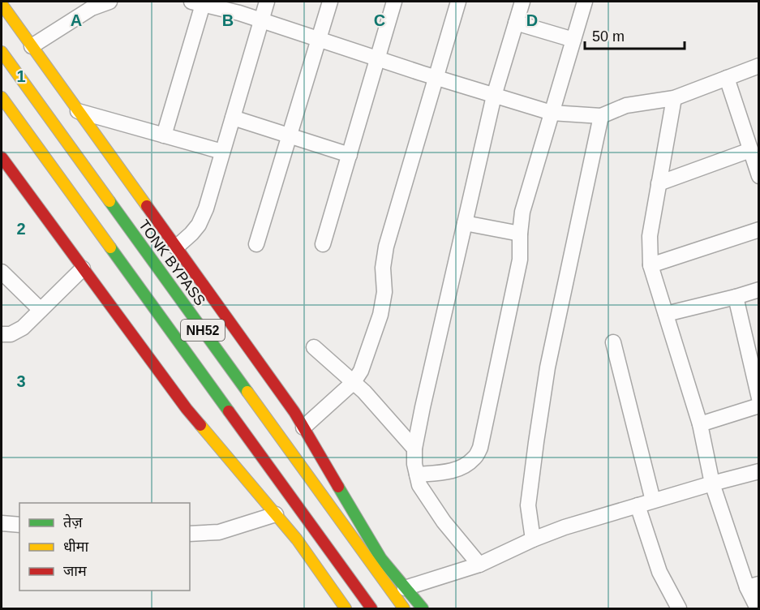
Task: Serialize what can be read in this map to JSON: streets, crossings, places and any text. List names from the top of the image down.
{
  "streets": {
    "main road": ["TONK BYPASS", "NH52"]
  },
  "legend": ["तेज़", "धीमा", "जाम"],
  "scale_bar": "50 m",
  "grid": {
    "columns": [
      "A",
      "B",
      "C",
      "D"
    ],
    "rows": ["1", "2", "3"]
  }
}
